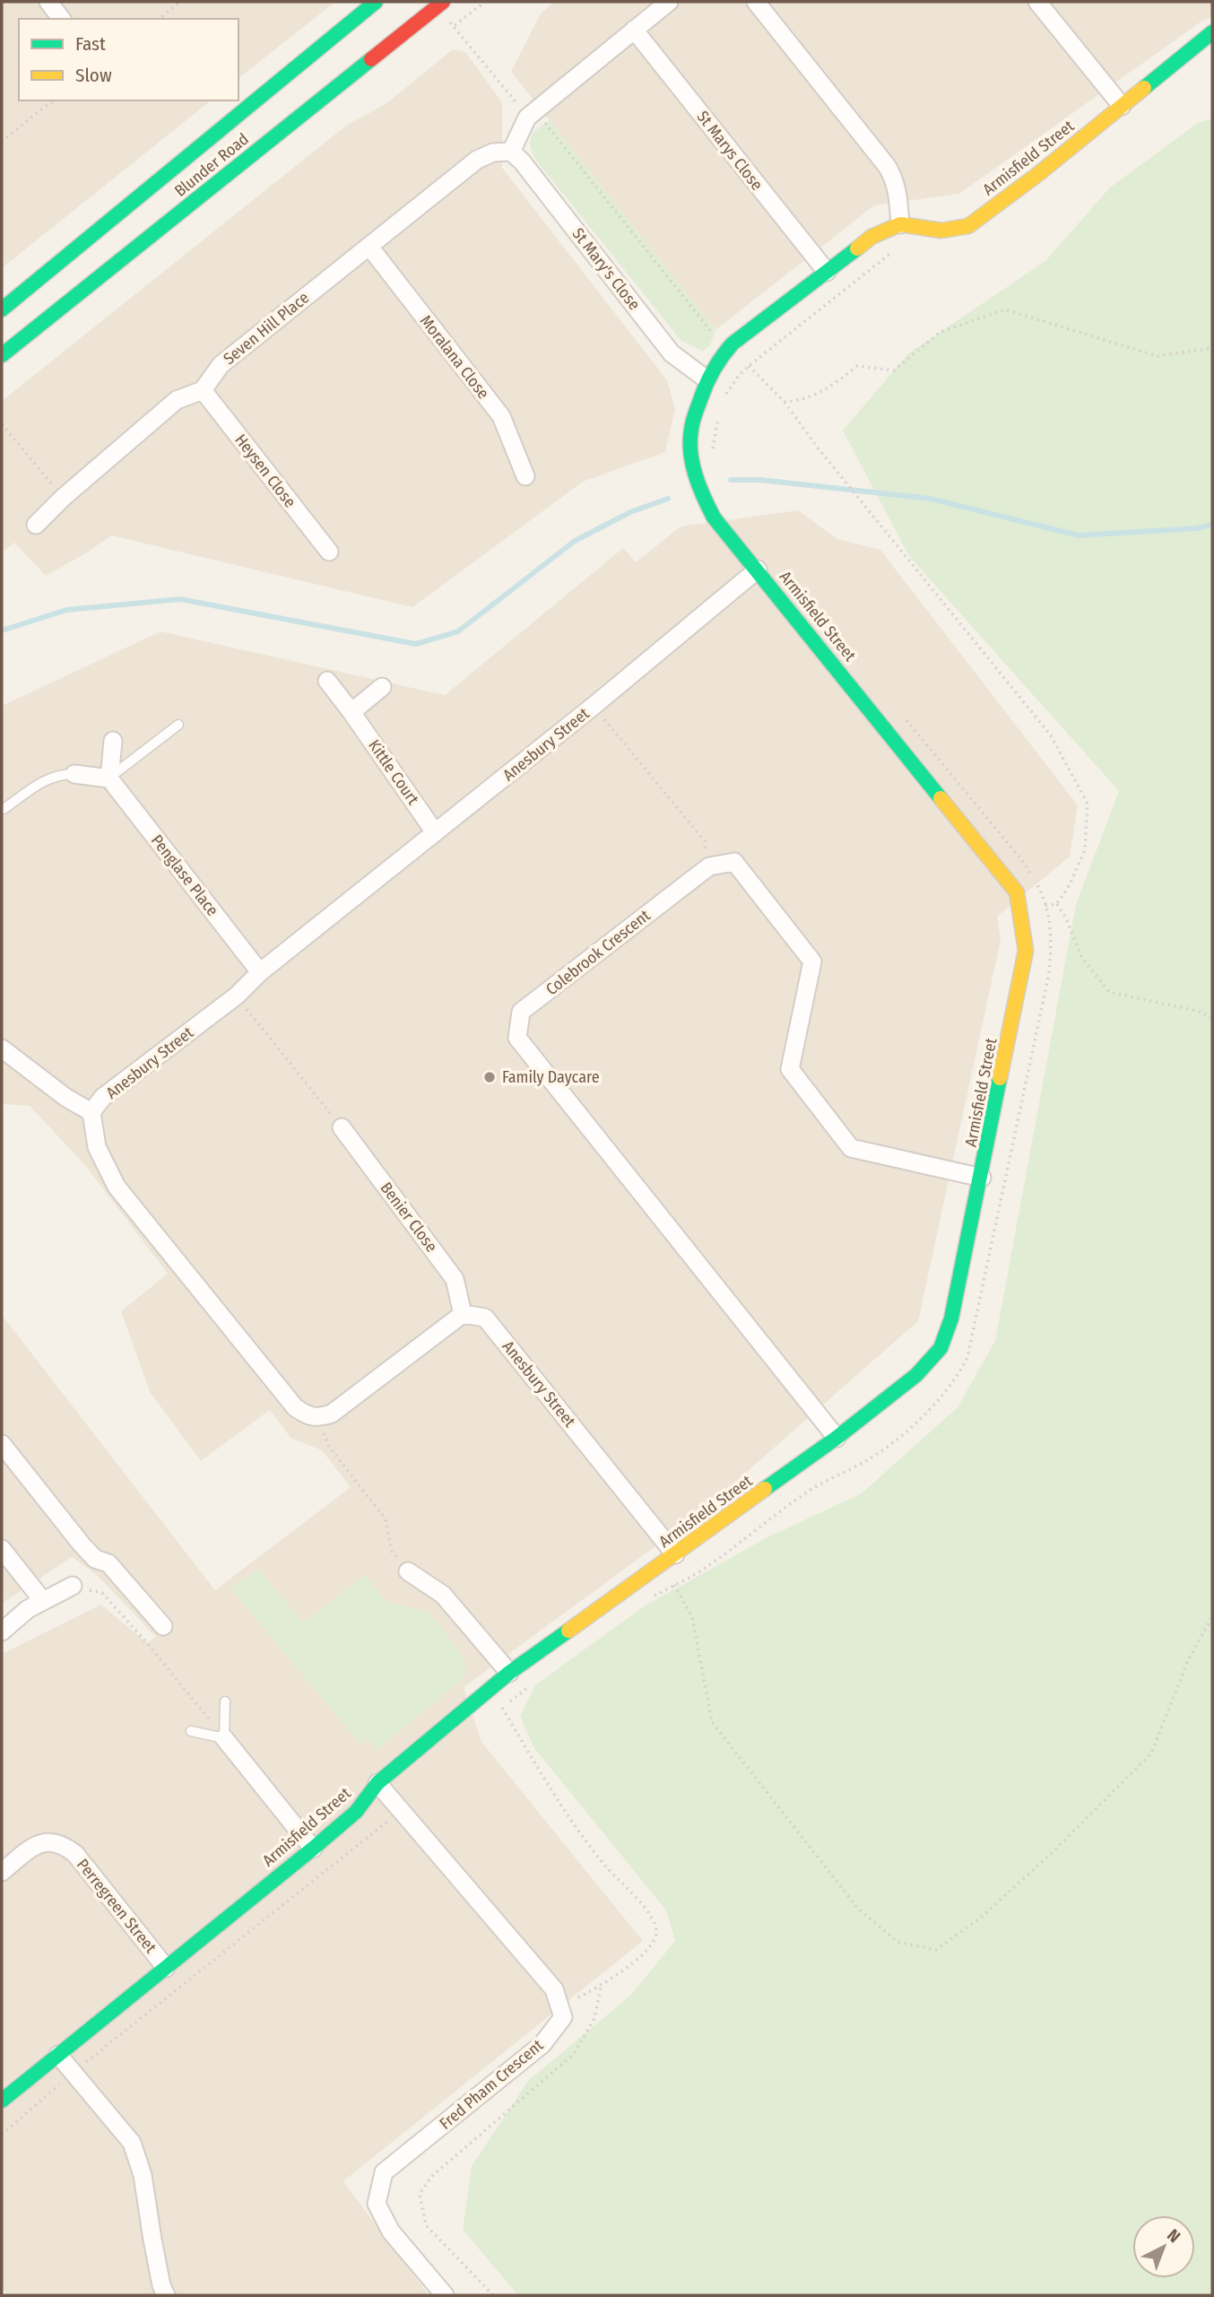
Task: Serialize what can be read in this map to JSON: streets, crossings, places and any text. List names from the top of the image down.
{
  "streets": {
    "street": [
      "St Marys Close",
      "Armisfield Street",
      "Blunder Road",
      "St Mary's Close",
      "Seven Hill Place",
      "Moralana Close",
      "Heysen Close",
      "Anesbury Street",
      "Kittle Court",
      "Penglase Place",
      "Colebrook Crescent",
      "Benier Close",
      "Perregreen Street",
      "Fred Pham Crescent"
    ]
  },
  "crossings": [
    ["St Marys Close", "Armisfield Street"],
    ["Armisfield Street", "St Mary's Close"],
    ["Armisfield Street", "Anesbury Street"],
    ["Armisfield Street", "Colebrook Crescent"],
    ["Armisfield Street", "Perregreen Street"],
    ["St Mary's Close", "Seven Hill Place"],
    ["Seven Hill Place", "Moralana Close"],
    ["Seven Hill Place", "Heysen Close"],
    ["Anesbury Street", "Kittle Court"],
    ["Anesbury Street", "Penglase Place"],
    ["Anesbury Street", "Benier Close"]
  ],
  "places": ["Family Daycare"],
  "legend": ["Fast", "Slow"],
  "north": "top right"
}
